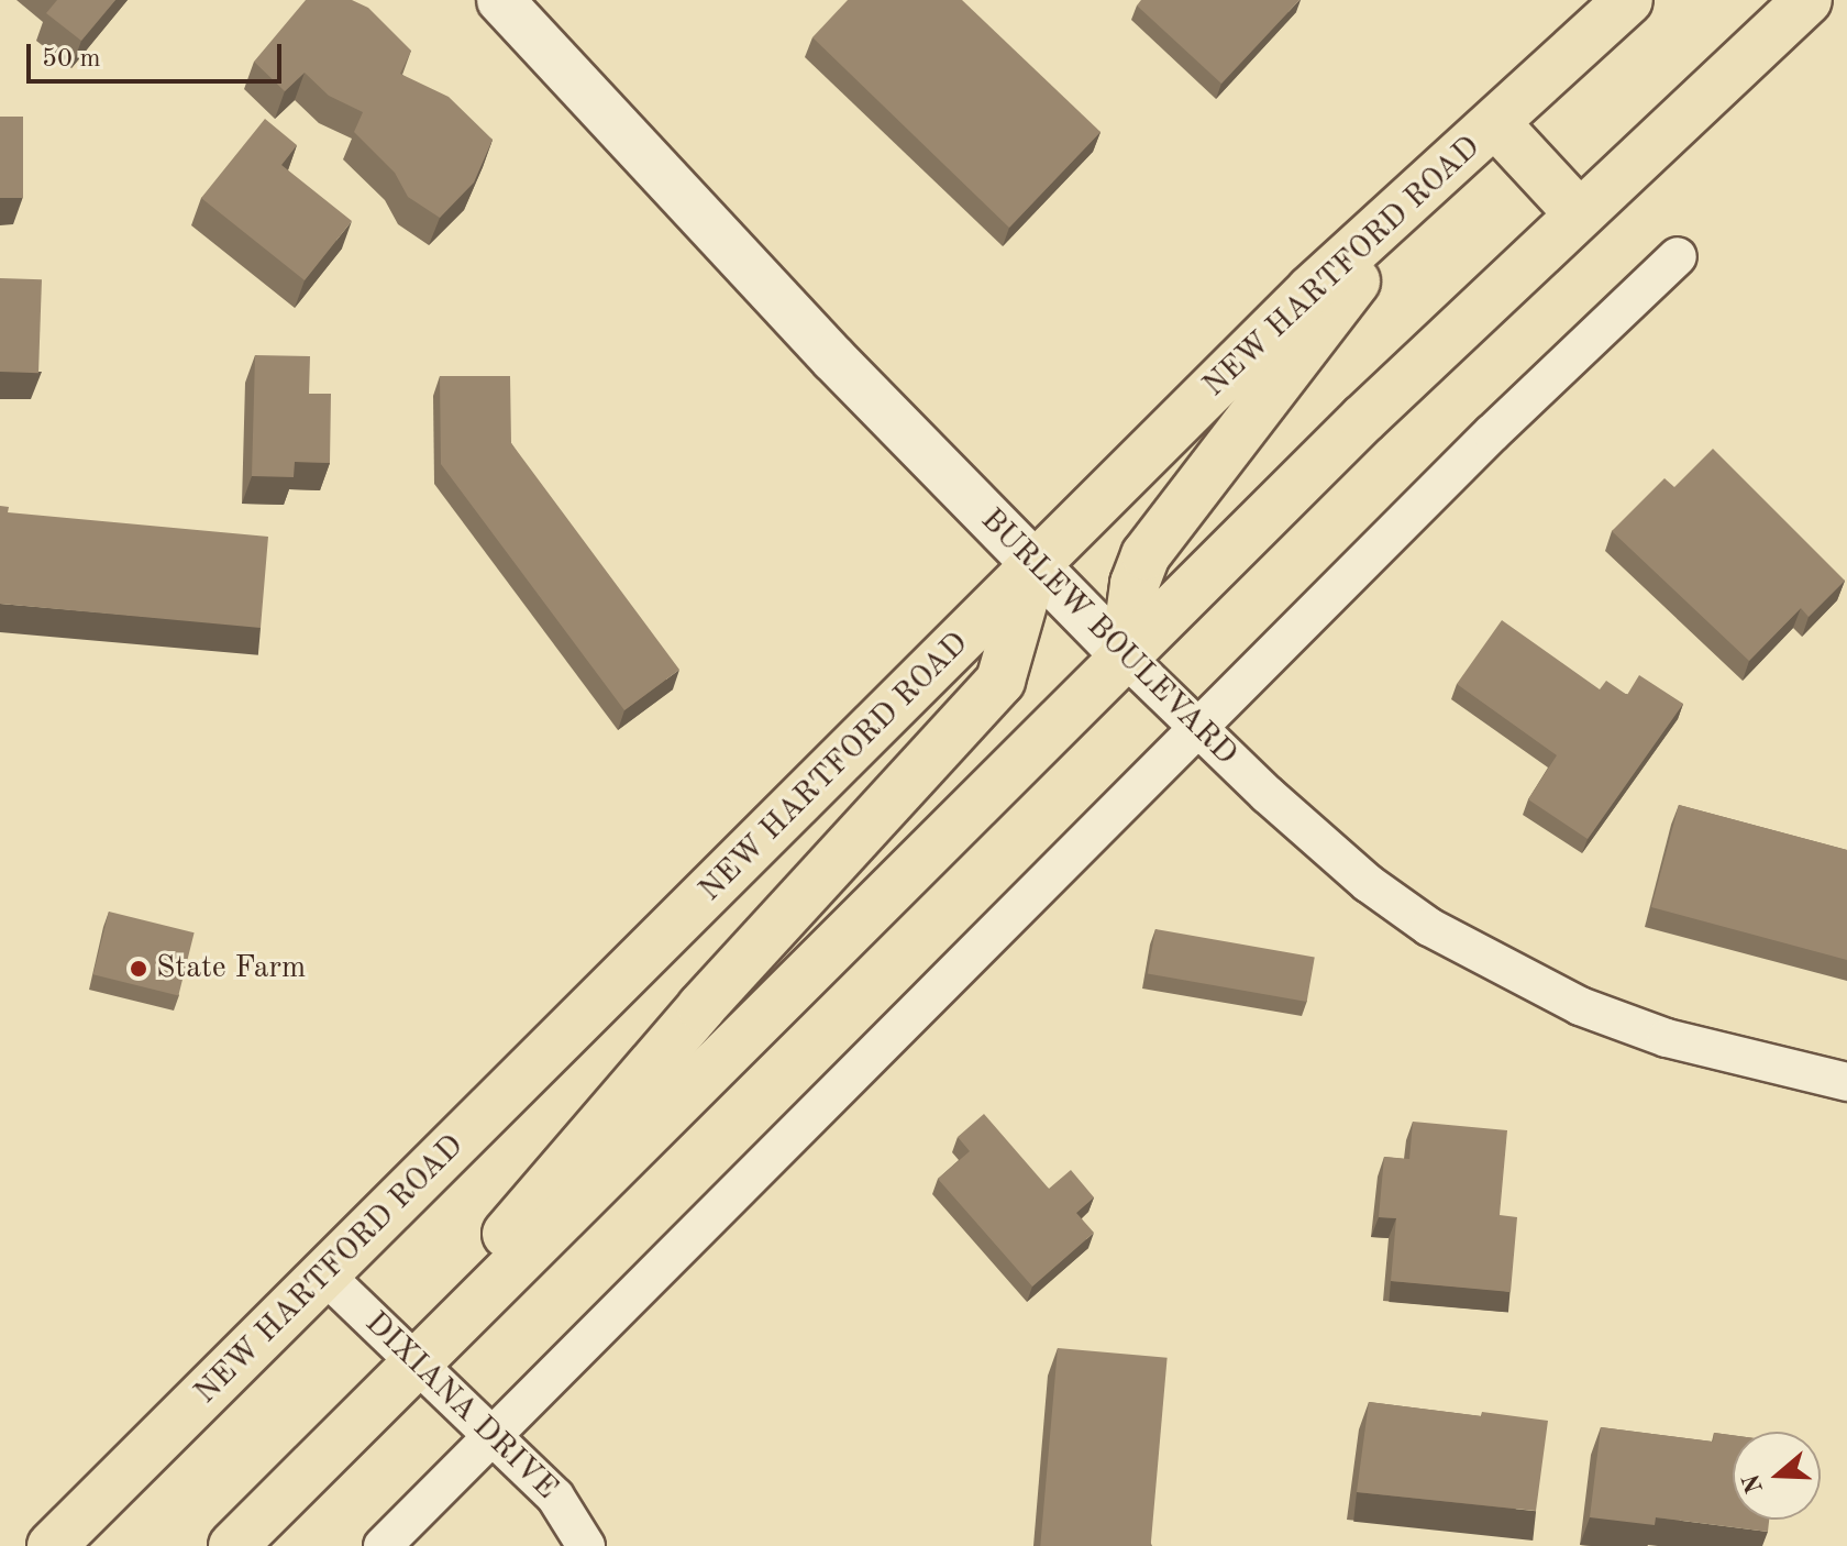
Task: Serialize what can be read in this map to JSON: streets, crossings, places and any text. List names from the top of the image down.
{
  "streets": {
    "main road": ["NEW HARTFORD ROAD"],
    "street": ["BURLEW BOULEVARD", "DIXIANA DRIVE"]
  },
  "crossings": [
    ["NEW HARTFORD ROAD", "BURLEW BOULEVARD"],
    ["NEW HARTFORD ROAD", "DIXIANA DRIVE"]
  ],
  "places": ["State Farm"],
  "scale_bar": "50 m",
  "north": "left"
}
